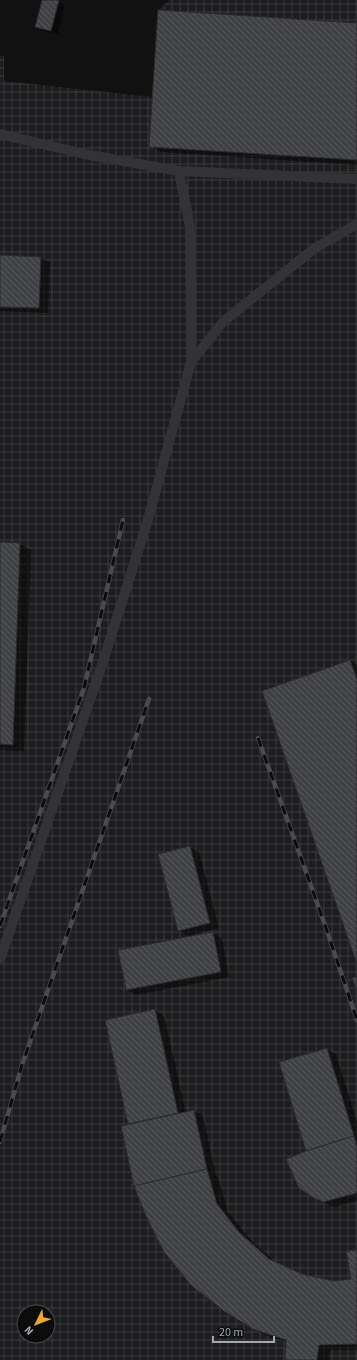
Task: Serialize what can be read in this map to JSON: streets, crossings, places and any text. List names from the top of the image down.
{
  "scale_bar": "20 m",
  "north": "bottom left"
}
